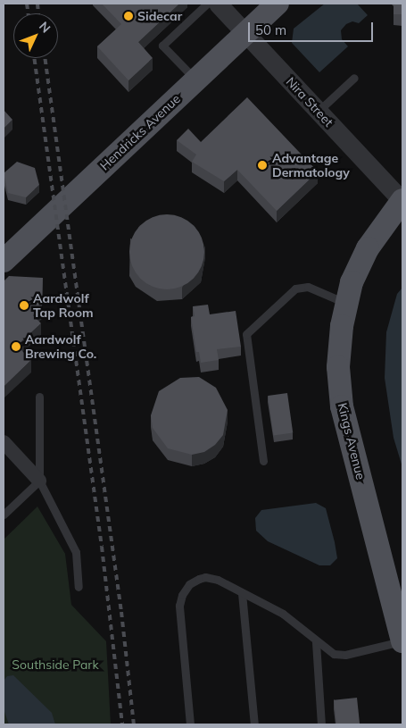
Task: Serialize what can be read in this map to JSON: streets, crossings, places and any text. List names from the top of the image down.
{
  "streets": {
    "main road": ["Hendricks Avenue", "Kings Avenue"],
    "street": ["Nira Street"]
  },
  "crossings": [
    ["Nira Street", "Hendricks Avenue"],
    ["Nira Street", "Kings Avenue"]
  ],
  "parks": ["Southside Park"],
  "places": [
    "Sidecar",
    "Advantage Dermatology",
    "Aardwolf Tap Room",
    "Aardwolf Brewing Co."
  ],
  "scale_bar": "50 m",
  "north": "top right"
}
